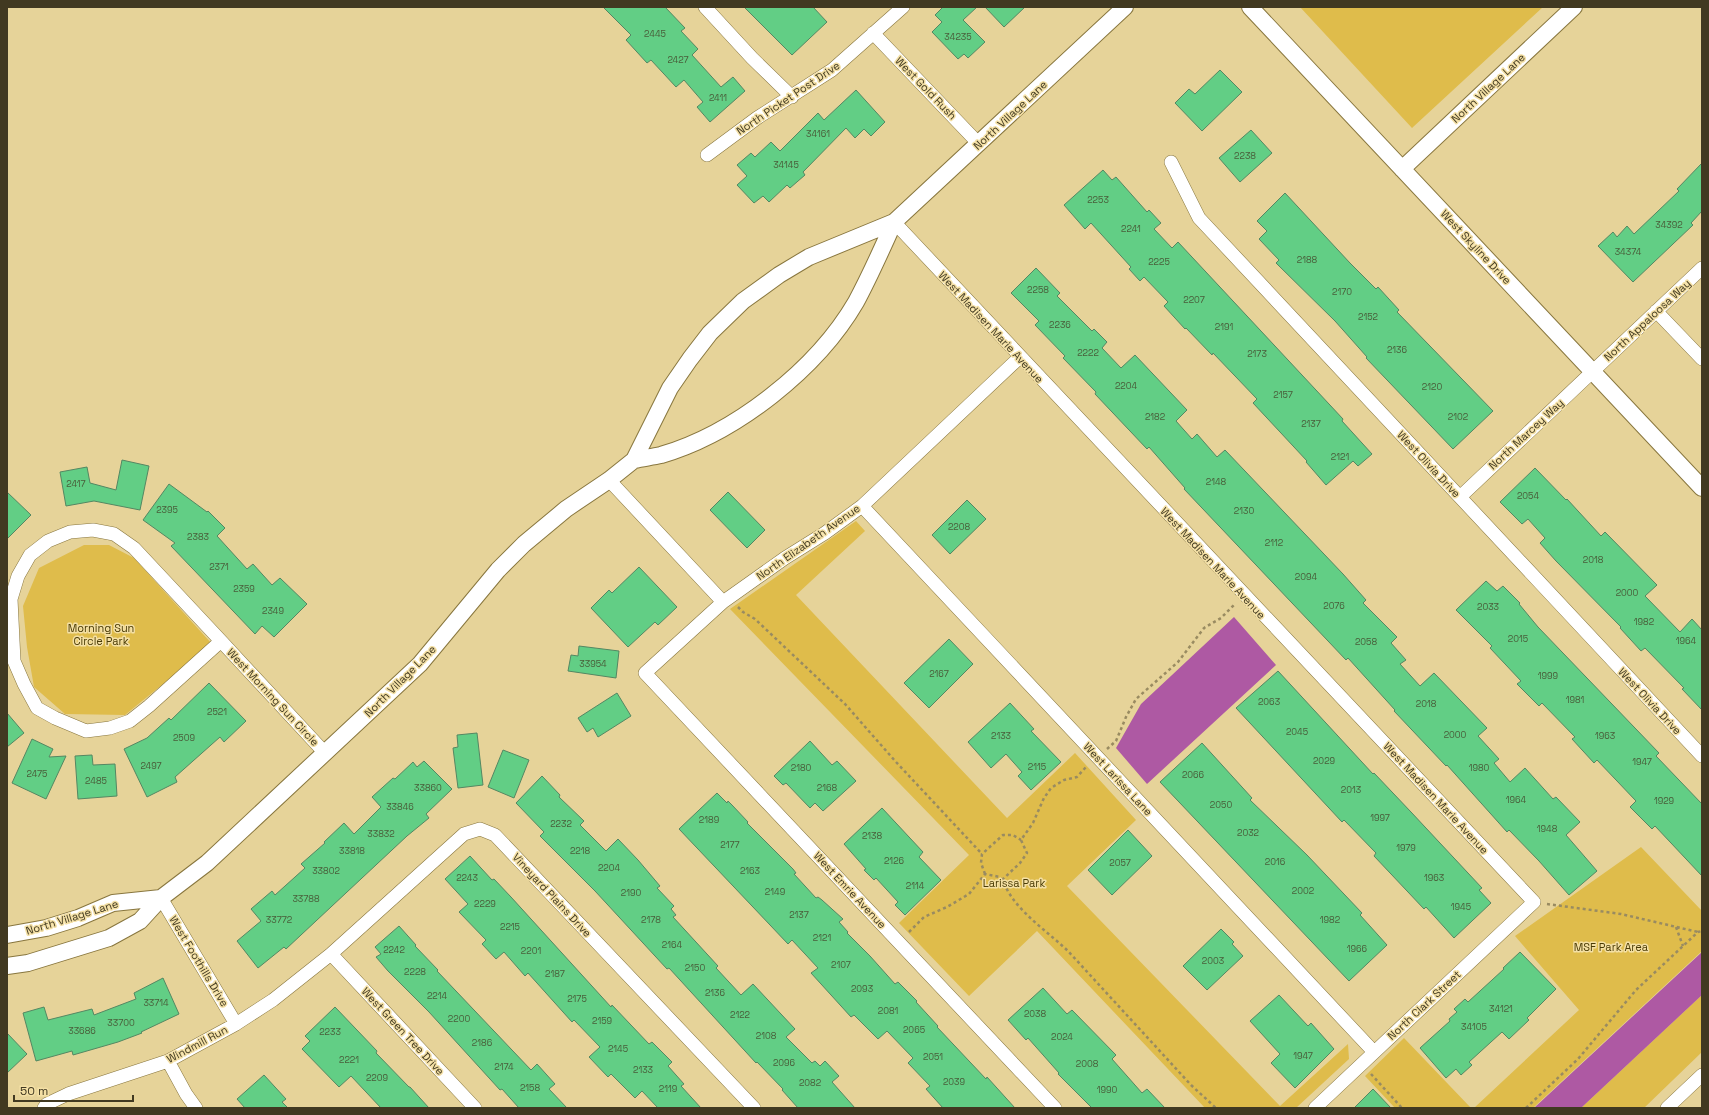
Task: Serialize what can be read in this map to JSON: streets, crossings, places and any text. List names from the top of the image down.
{
  "streets": {
    "street": [
      "West Gold Rush",
      "North Village Lane",
      "North Picket Post Drive",
      "West Skyline Drive",
      "North Appaloosa Way",
      "West Madisen Marie Avenue",
      "North Marcey Way",
      "West Olivia Drive",
      "North Elizabeth Avenue",
      "West Morning Sun Circle",
      "West Larissa Lane",
      "West Emrie Avenue",
      "Vineyard Plains Drive",
      "West Foothills Drive",
      "North Clark Street",
      "West Green Tree Drive",
      "Windmill Run"
    ]
  },
  "crossings": [
    ["West Gold Rush", "North Village Lane"],
    ["West Gold Rush", "North Picket Post Drive"],
    ["North Village Lane", "West Skyline Drive"],
    ["North Village Lane", "West Madisen Marie Avenue"],
    ["North Village Lane", "West Morning Sun Circle"],
    ["North Village Lane", "West Foothills Drive"],
    ["West Skyline Drive", "North Appaloosa Way"],
    ["West Skyline Drive", "North Marcey Way"],
    ["North Appaloosa Way", "North Marcey Way"],
    ["West Madisen Marie Avenue", "North Elizabeth Avenue"],
    ["West Madisen Marie Avenue", "North Clark Street"],
    ["North Marcey Way", "West Olivia Drive"],
    ["North Elizabeth Avenue", "West Larissa Lane"],
    ["North Elizabeth Avenue", "West Emrie Avenue"],
    ["West Larissa Lane", "North Clark Street"],
    ["Vineyard Plains Drive", "West Green Tree Drive"],
    ["Vineyard Plains Drive", "Windmill Run"],
    ["West Foothills Drive", "Windmill Run"],
    ["West Green Tree Drive", "Windmill Run"]
  ],
  "parks": ["Morning Sun Circle Park", "Larissa Park", "MSF Park Area"],
  "house_numbers": [
    "2445",
    "34235",
    "2427",
    "2411",
    "34161",
    "2238",
    "34145",
    "2253",
    "34392",
    "2241",
    "34374",
    "2188",
    "2225",
    "2258",
    "2170",
    "2207",
    "2152",
    "2236",
    "2191",
    "2136",
    "2222",
    "2173",
    "2204",
    "2120",
    "2157",
    "2182",
    "2102",
    "2137",
    "2121",
    "2148",
    "2417",
    "2054",
    "2395",
    "2130",
    "2208",
    "2383",
    "2112",
    "2018",
    "2371",
    "2094",
    "2359",
    "2000",
    "2076",
    "2033",
    "2349",
    "1982",
    "2015",
    "1964",
    "2058",
    "33954",
    "2167",
    "1999",
    "1981",
    "2063",
    "2018",
    "2521",
    "2045",
    "2000",
    "2133",
    "1963",
    "2509",
    "2029",
    "1947",
    "2497",
    "2115",
    "2180",
    "1980",
    "2475",
    "2066",
    "2485",
    "33860",
    "2168",
    "2013",
    "1964",
    "1929",
    "2050",
    "33846",
    "1997",
    "2189",
    "2232",
    "1948",
    "2032",
    "33832",
    "2138",
    "2177",
    "1979",
    "33818",
    "2218",
    "2126",
    "2016",
    "2057",
    "2204",
    "33802",
    "2163",
    "2243",
    "1963",
    "2114",
    "2002",
    "2149",
    "2190",
    "33788",
    "2229",
    "1945",
    "2137",
    "33772",
    "2178",
    "1982",
    "2215",
    "2121",
    "2164",
    "1966",
    "2242",
    "2201",
    "2003",
    "2107",
    "2150",
    "2228",
    "2187",
    "2093",
    "2136",
    "2214",
    "2175",
    "33714",
    "34121",
    "2081",
    "2038",
    "2122",
    "2200",
    "2159",
    "33700",
    "34105",
    "2065",
    "33686",
    "2233",
    "2108",
    "2024",
    "2186",
    "2145",
    "1947",
    "2051",
    "2221",
    "2096",
    "2008",
    "2174",
    "2133",
    "2209",
    "2039",
    "2082",
    "2158",
    "2119",
    "1990"
  ],
  "scale_bar": "50 m"
}
